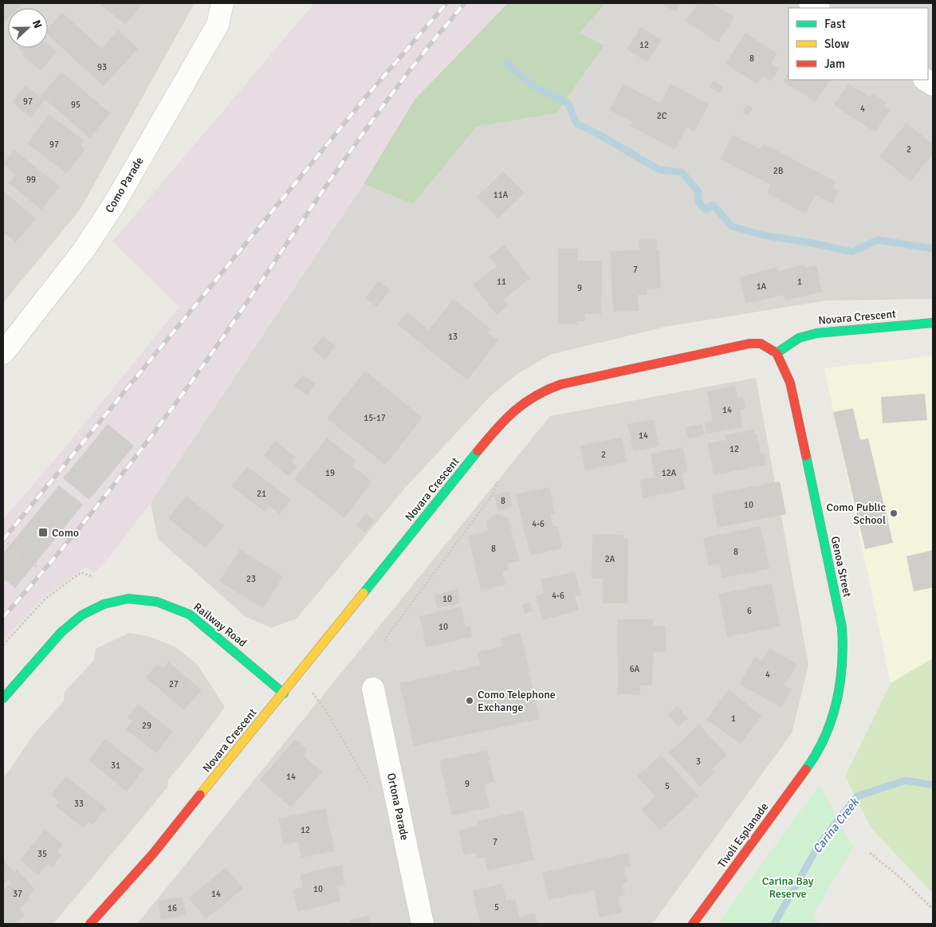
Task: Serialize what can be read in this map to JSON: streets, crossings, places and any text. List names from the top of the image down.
{
  "streets": {
    "street": [
      "Como Parade",
      "Novara Crescent",
      "Genoa Street",
      "Railway Road",
      "Ortona Parade",
      "Tivoli Esplanade"
    ]
  },
  "crossings": [
    ["Novara Crescent", "Genoa Street"],
    ["Novara Crescent", "Railway Road"],
    ["Genoa Street", "Tivoli Esplanade"]
  ],
  "water": ["Carina Creek"],
  "parks": ["Carina Bay Reserve"],
  "places": {
    "other": ["Como Public School", "Como Telephone Exchange"],
    "transit": ["Como"]
  },
  "house_numbers": [
    "12",
    "8",
    "93",
    "97",
    "95",
    "4",
    "2C",
    "97",
    "2",
    "2B",
    "99",
    "11A",
    "7",
    "11",
    "1",
    "1A",
    "9",
    "13",
    "14",
    "15-17",
    "14",
    "12",
    "2",
    "19",
    "12A",
    "21",
    "8",
    "10",
    "4-6",
    "8",
    "8",
    "2A",
    "23",
    "4-6",
    "10",
    "6",
    "10",
    "6A",
    "4",
    "27",
    "1",
    "29",
    "3",
    "31",
    "14",
    "9",
    "5",
    "33",
    "12",
    "7",
    "35",
    "10",
    "37",
    "14",
    "5",
    "16"
  ],
  "legend": ["Fast", "Slow", "Jam"],
  "north": "right"
}
